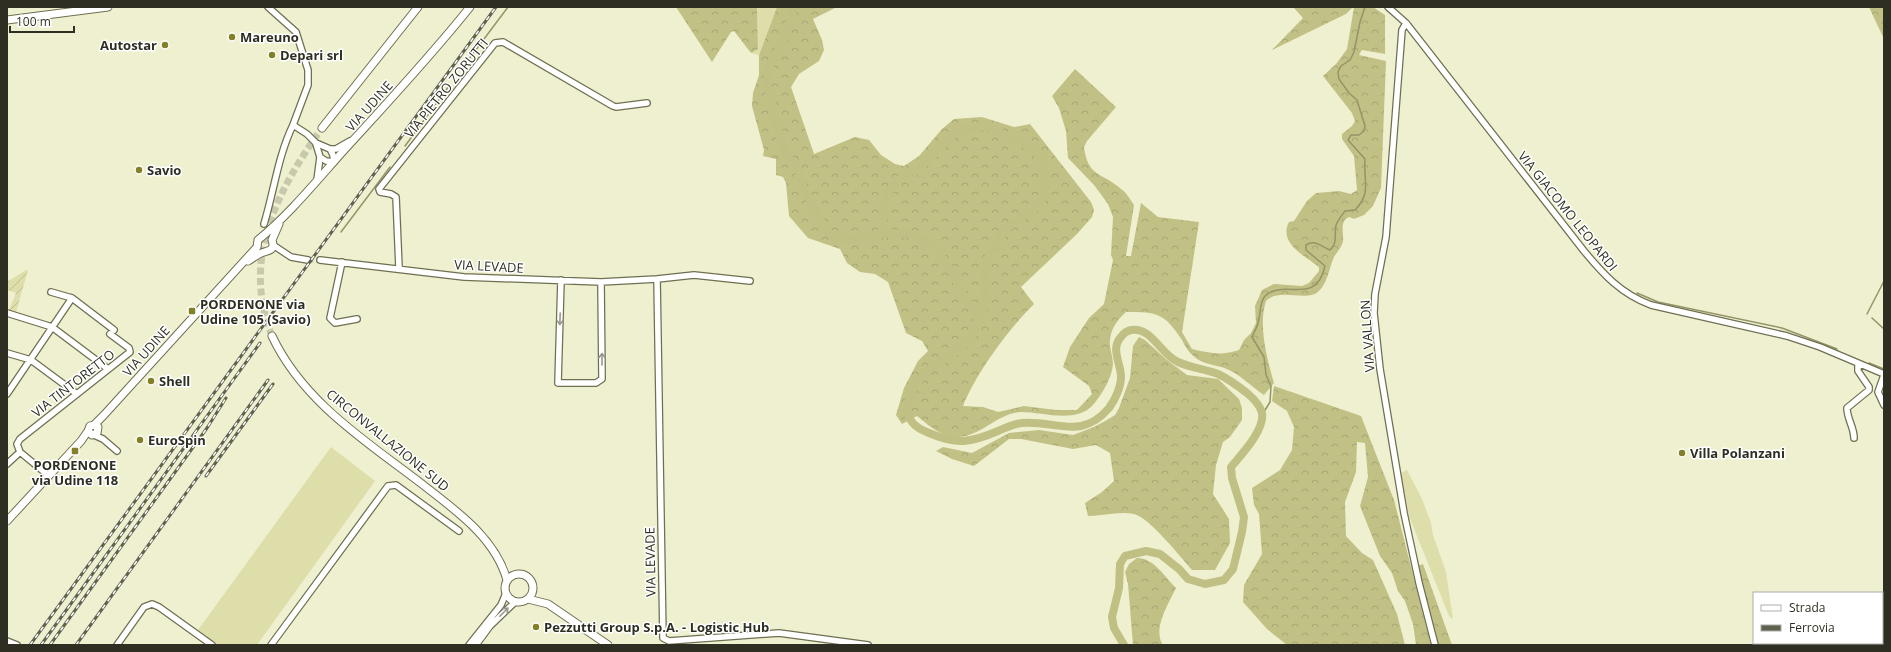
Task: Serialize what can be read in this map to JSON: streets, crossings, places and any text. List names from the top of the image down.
{
  "streets": {
    "main road": ["VIA UDINE", "CIRCONVALLAZIONE SUD"],
    "street": [
      "VIA PIETRO ZORUTTI",
      "VIA GIACOMO LEOPARDI",
      "VIA LEVADE",
      "VIA VALLON",
      "VIA TINTORETTO"
    ]
  },
  "crossings": [
    ["VIA PIETRO ZORUTTI", "VIA LEVADE"],
    ["VIA GIACOMO LEOPARDI", "VIA VALLON"]
  ],
  "places": {
    "other": [
      "Mareuno",
      "Autostar",
      "Depari srl",
      "Savio",
      "Shell",
      "EuroSpin",
      "Villa Polanzani",
      "Pezzutti Group S.p.A. - Logistic Hub"
    ],
    "transit": ["PORDENONE via Udine 105 (Savio)", "PORDENONE via Udine 118"]
  },
  "legend": ["Strada", "Ferrovia"],
  "scale_bar": "100 m"
}
